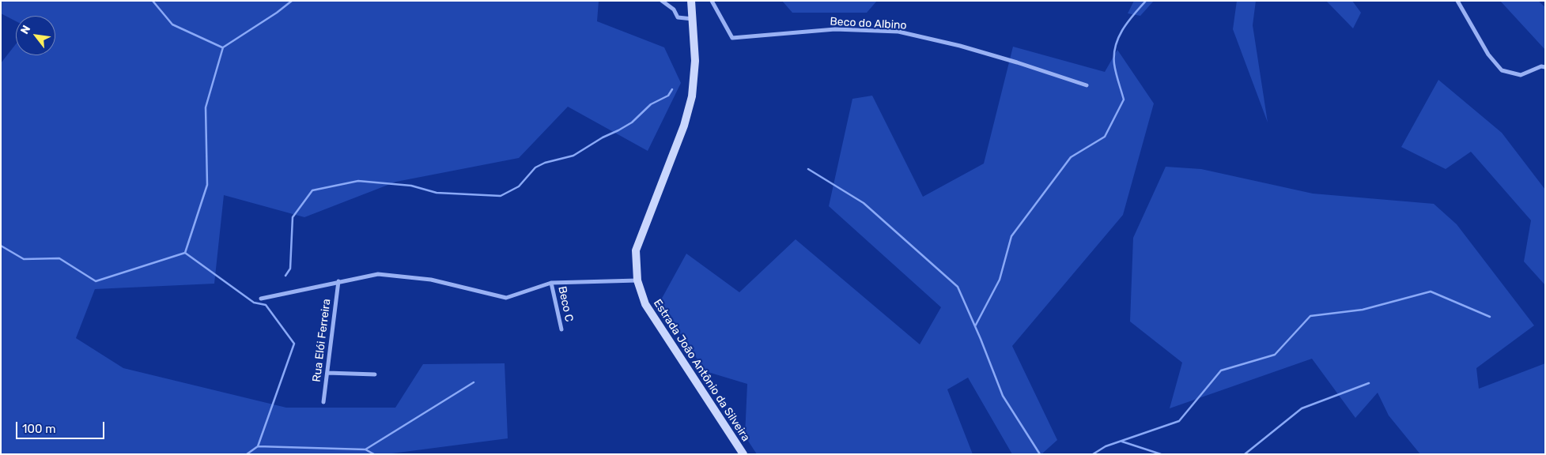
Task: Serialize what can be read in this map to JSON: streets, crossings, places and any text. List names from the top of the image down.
{
  "streets": {
    "main road": ["Estrada João Antônio da Silveira"],
    "street": ["Beco do Albino", "Beco C", "Rua Elói Ferreira"]
  },
  "scale_bar": "100 m",
  "north": "top left"
}
